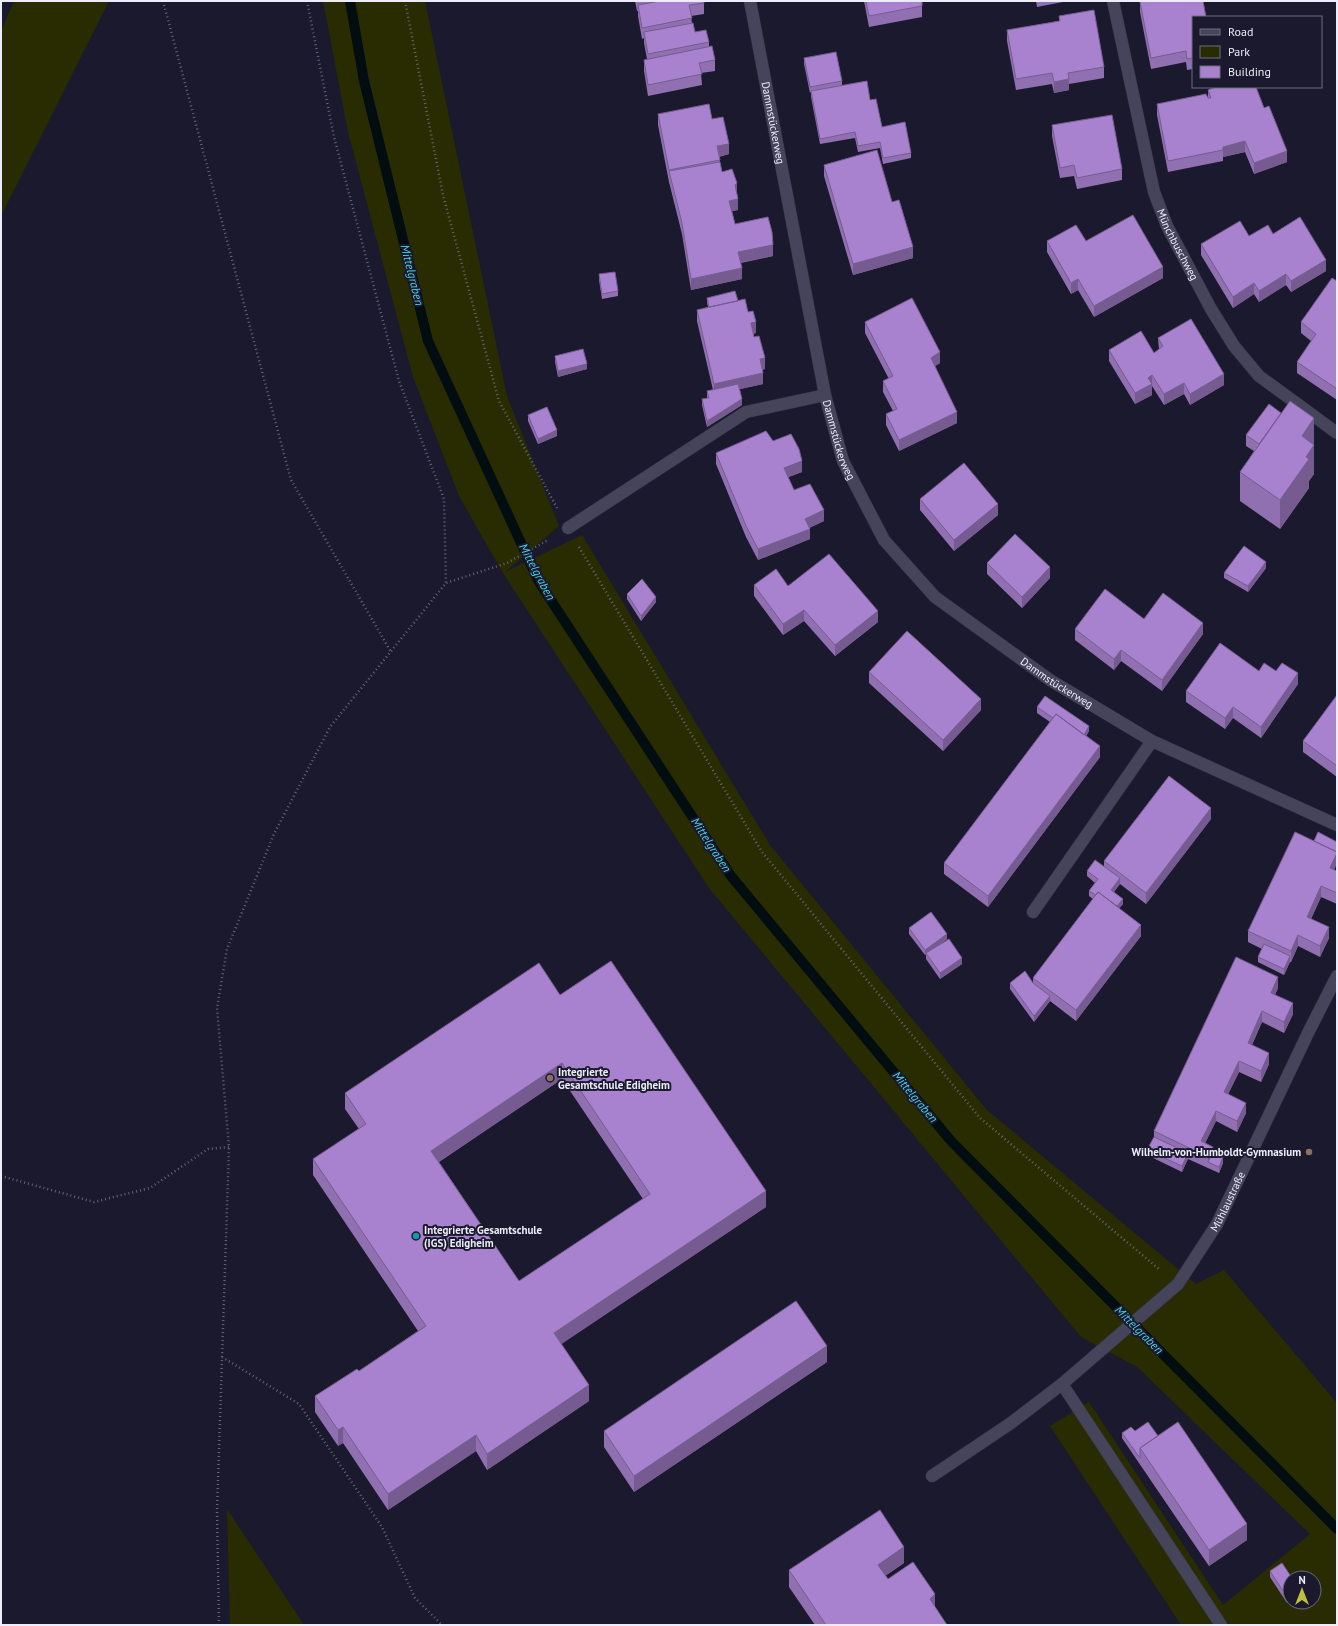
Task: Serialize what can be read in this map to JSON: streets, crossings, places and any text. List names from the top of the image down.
{
  "streets": {
    "street": ["Dammstückerweg", "Münchbuschweg", "Mühlaustraße"]
  },
  "water": ["Mittelgraben"],
  "places": ["Integrierte Gesamtschule Edigheim", "Wilhelm-von-Humboldt-Gymnasium", "Integrierte Gesamtschule (IGS) Edigheim"],
  "legend": ["Road", "Park", "Building"],
  "north": "top"
}
